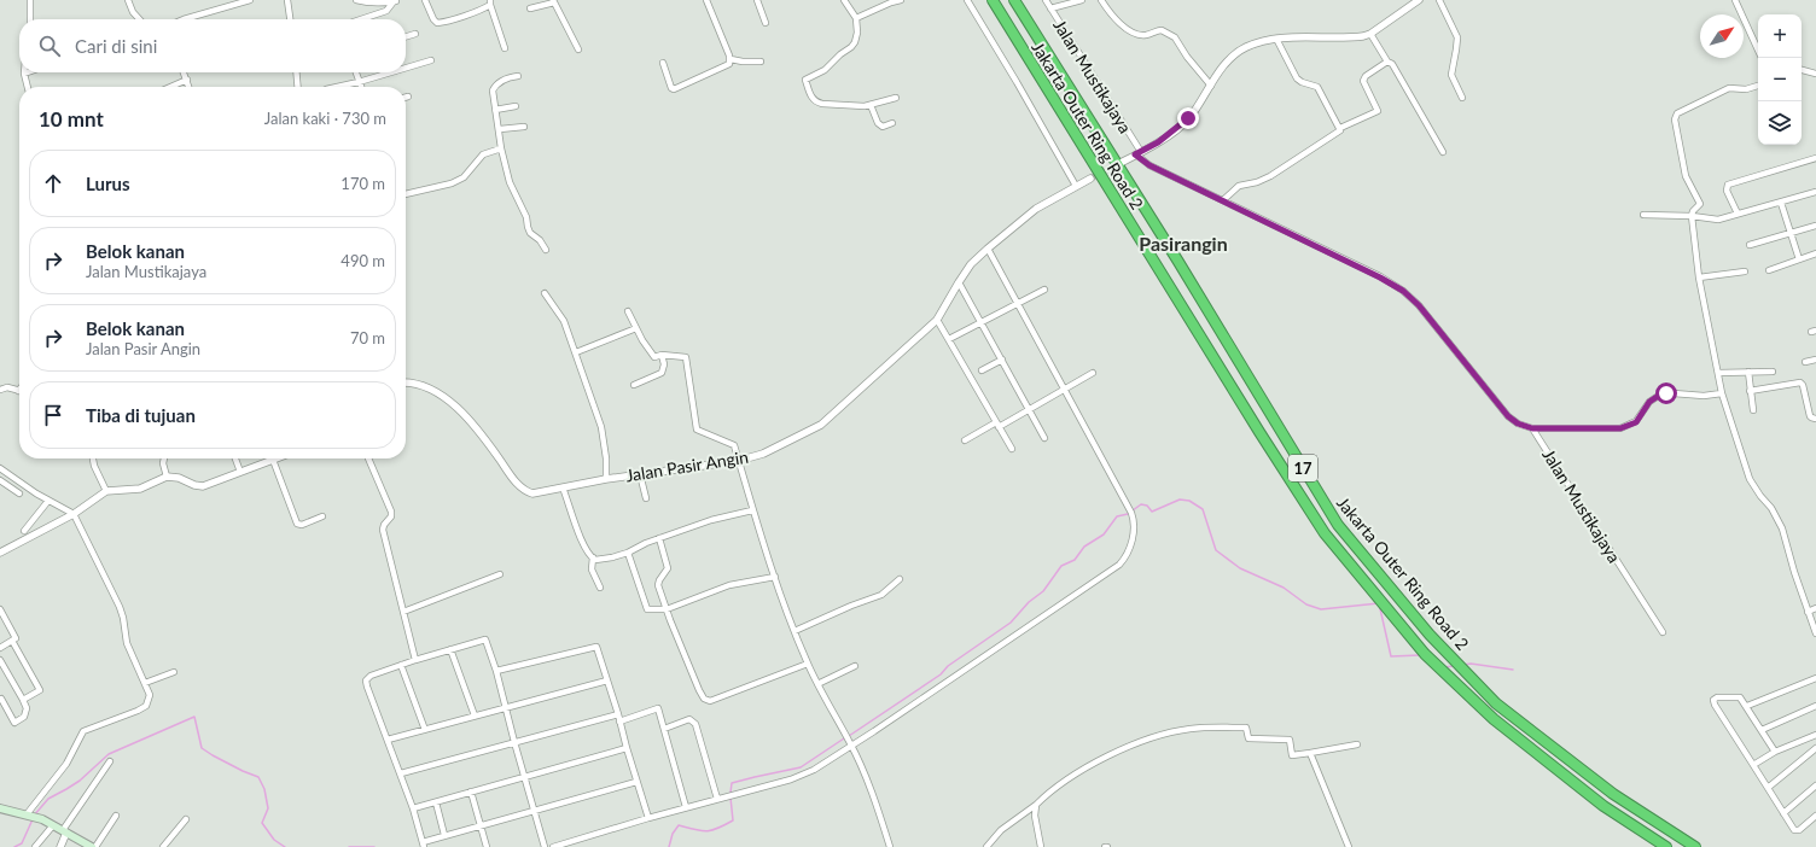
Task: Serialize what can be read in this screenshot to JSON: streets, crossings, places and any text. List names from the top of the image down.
{
  "streets": {
    "highway": ["Jakarta Outer Ring Road 2", "17"],
    "street": ["Jalan Mustikajaya", "Jalan Pasir Angin"]
  },
  "districts": ["Pasirangin"],
  "north": "top right",
  "page": {
    "map_buttons": ["+", "−"],
    "search": "Cari di sini",
    "heading": ["10 mnt", "Jalan kaki · 730 m"],
    "list": [
      ["Lurus", "170 m"],
      ["Belok kanan", "Jalan Mustikajaya", "490 m"],
      ["Belok kanan", "Jalan Pasir Angin", "70 m"],
      "Tiba di tujuan"
    ]
  }
}
